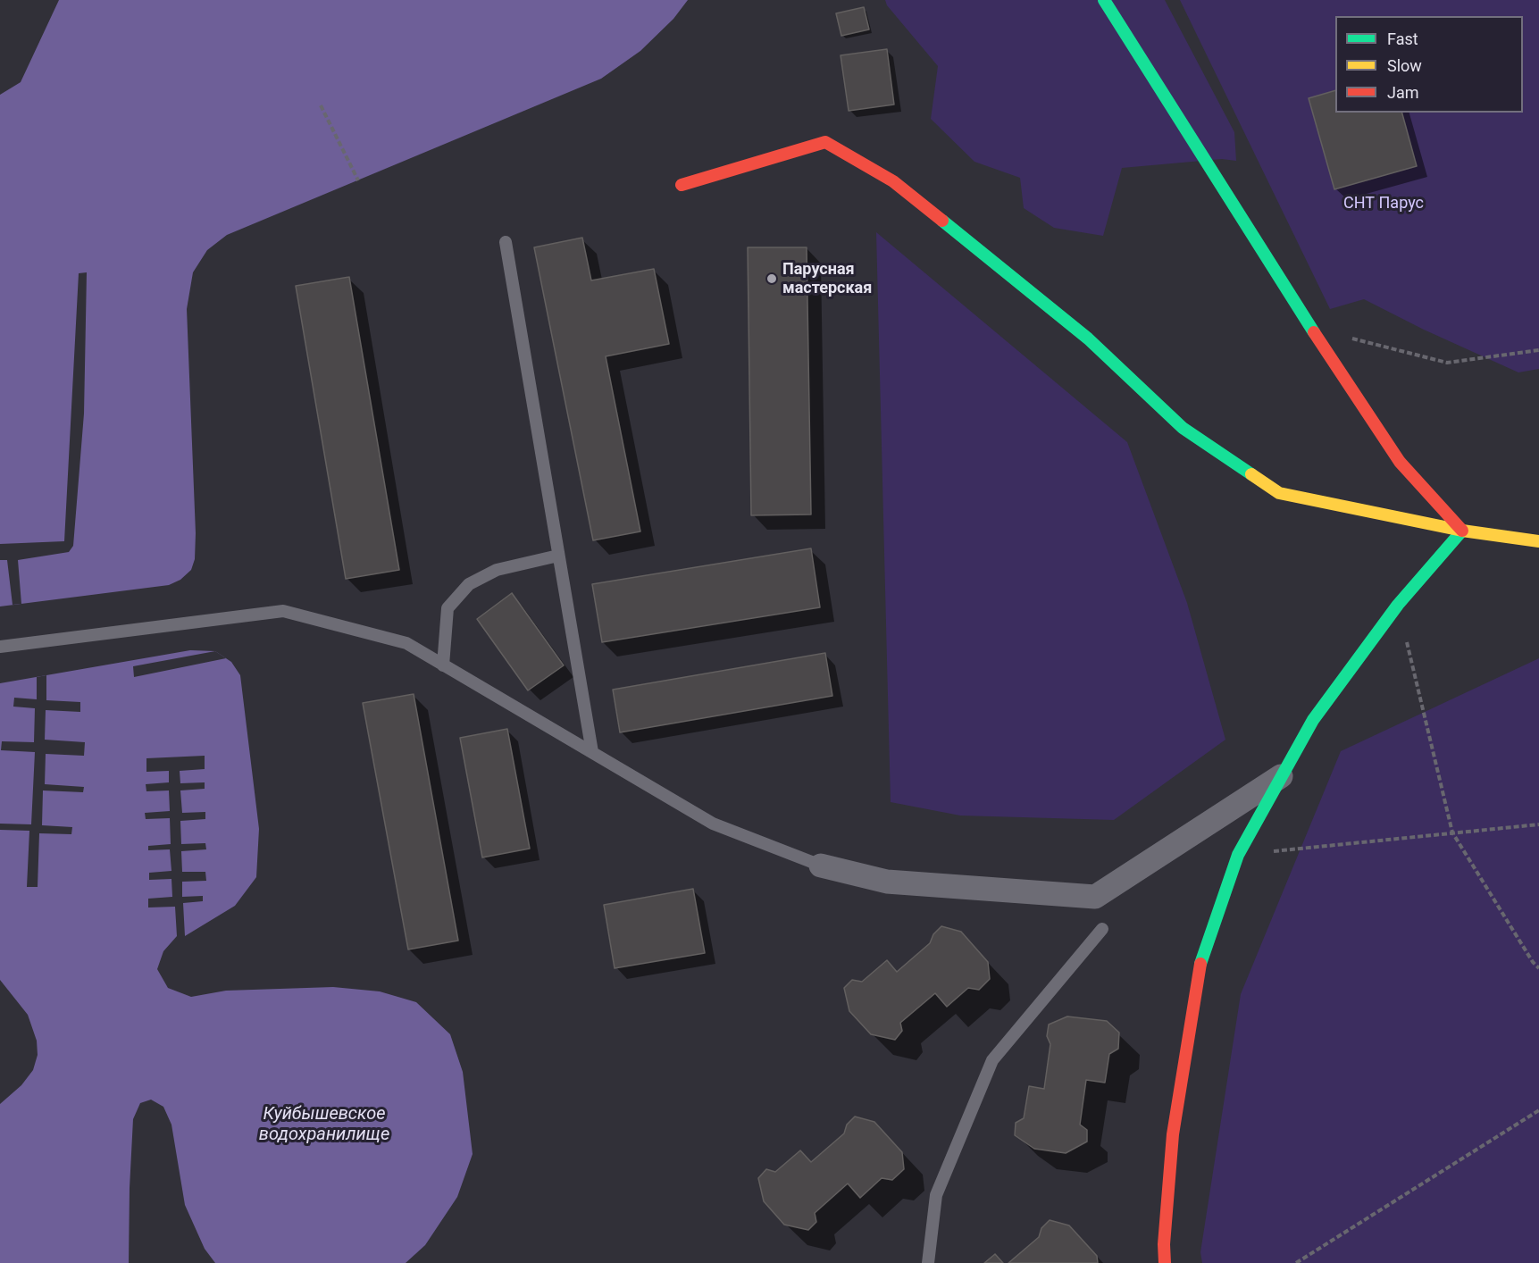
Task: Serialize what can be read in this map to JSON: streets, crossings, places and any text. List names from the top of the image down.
{
  "water": ["Куйбышевское водохранилище"],
  "parks": ["СНТ Парус"],
  "places": ["Парусная мастерская"],
  "legend": ["Fast", "Slow", "Jam"]
}
